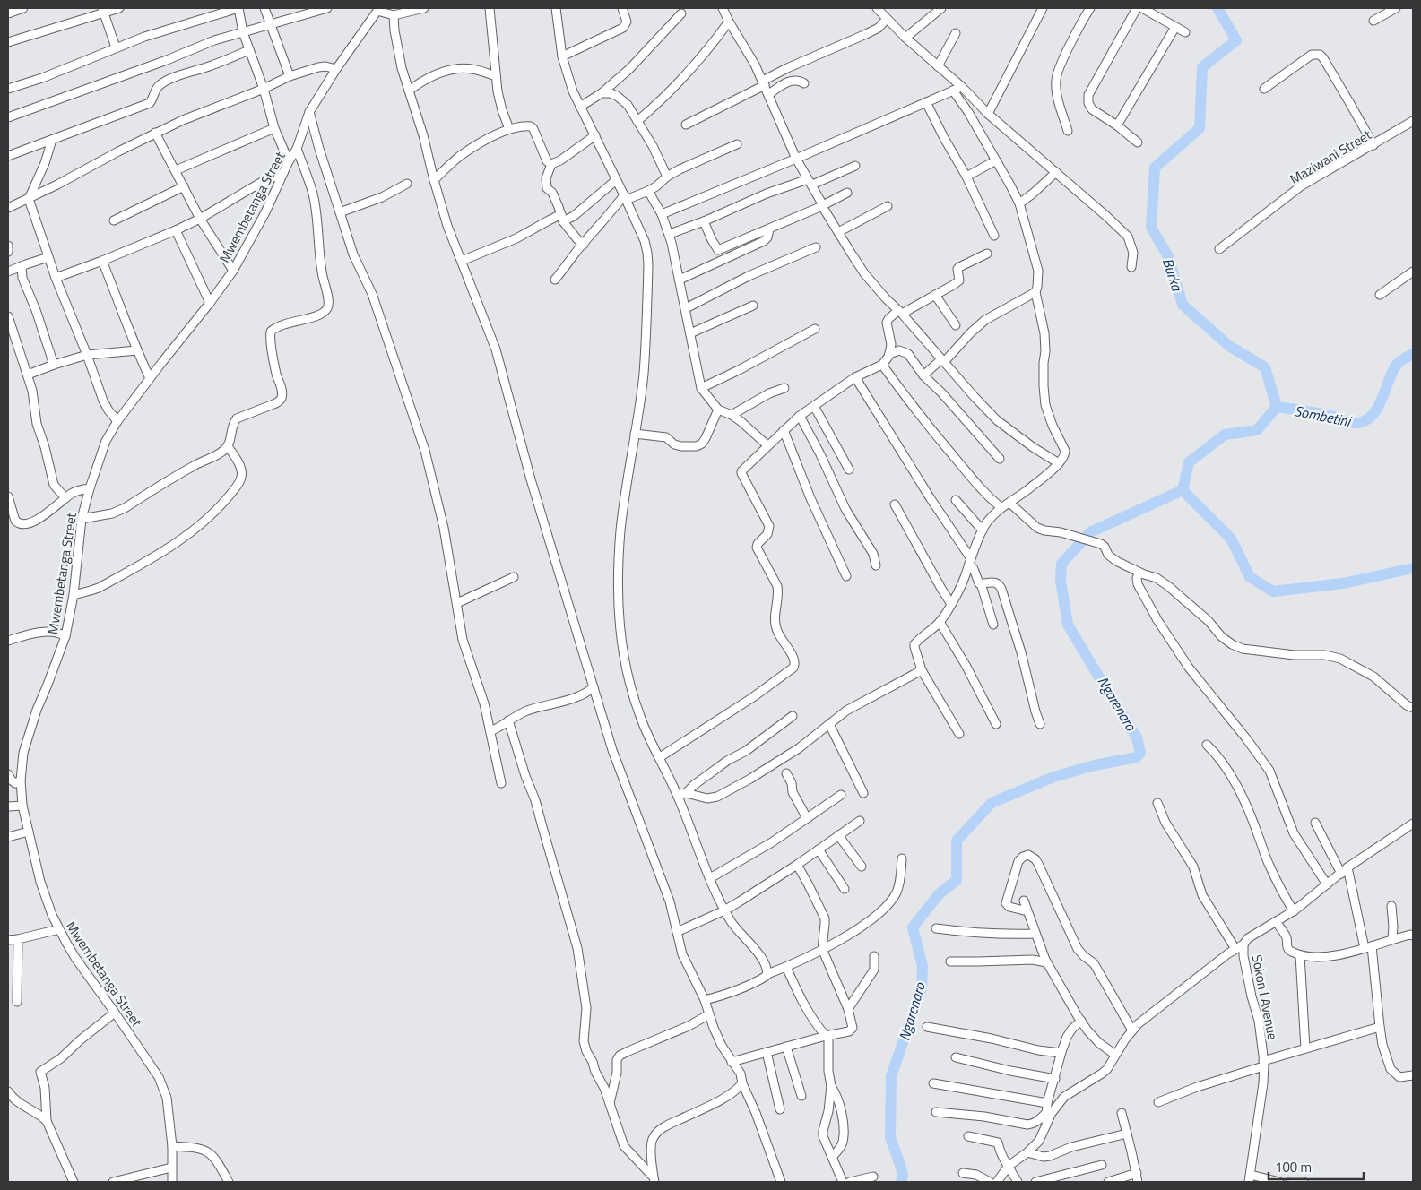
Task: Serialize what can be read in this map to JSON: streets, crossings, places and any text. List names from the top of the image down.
{
  "streets": {
    "street": ["Maziwani Street", "Mwembetanga Street", "Sokon I Avenue"]
  },
  "water": ["Burka", "Sombetini", "Ngarenaro"],
  "scale_bar": "100 m"
}
